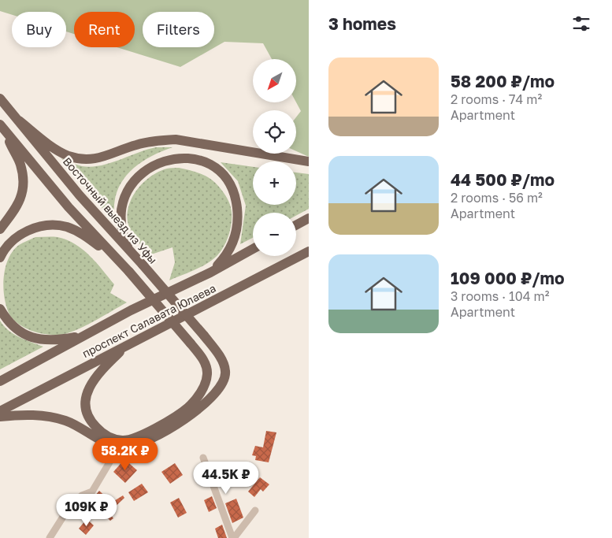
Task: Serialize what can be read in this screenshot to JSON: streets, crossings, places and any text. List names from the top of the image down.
{
  "streets": {
    "main road": ["Восточный выезд из Уфы", "проспект Салавата Юлаева"]
  },
  "north": "bottom left",
  "page": {
    "heading": "3 homes",
    "chip": ["Buy", "Rent", "Filters"],
    "list": [
      {
        "name": "58 200 ₽/mo",
        "note": "2 rooms · 74 m² · Apartment"
      },
      {
        "name": "44 500 ₽/mo",
        "note": "2 rooms · 56 m² · Apartment"
      },
      {
        "name": "109 000 ₽/mo",
        "note": "3 rooms · 104 m² · Apartment"
      }
    ],
    "map_buttons": ["+", "−"],
    "price": ["58.2K ₽", "44.5K ₽", "109K ₽"]
  }
}
